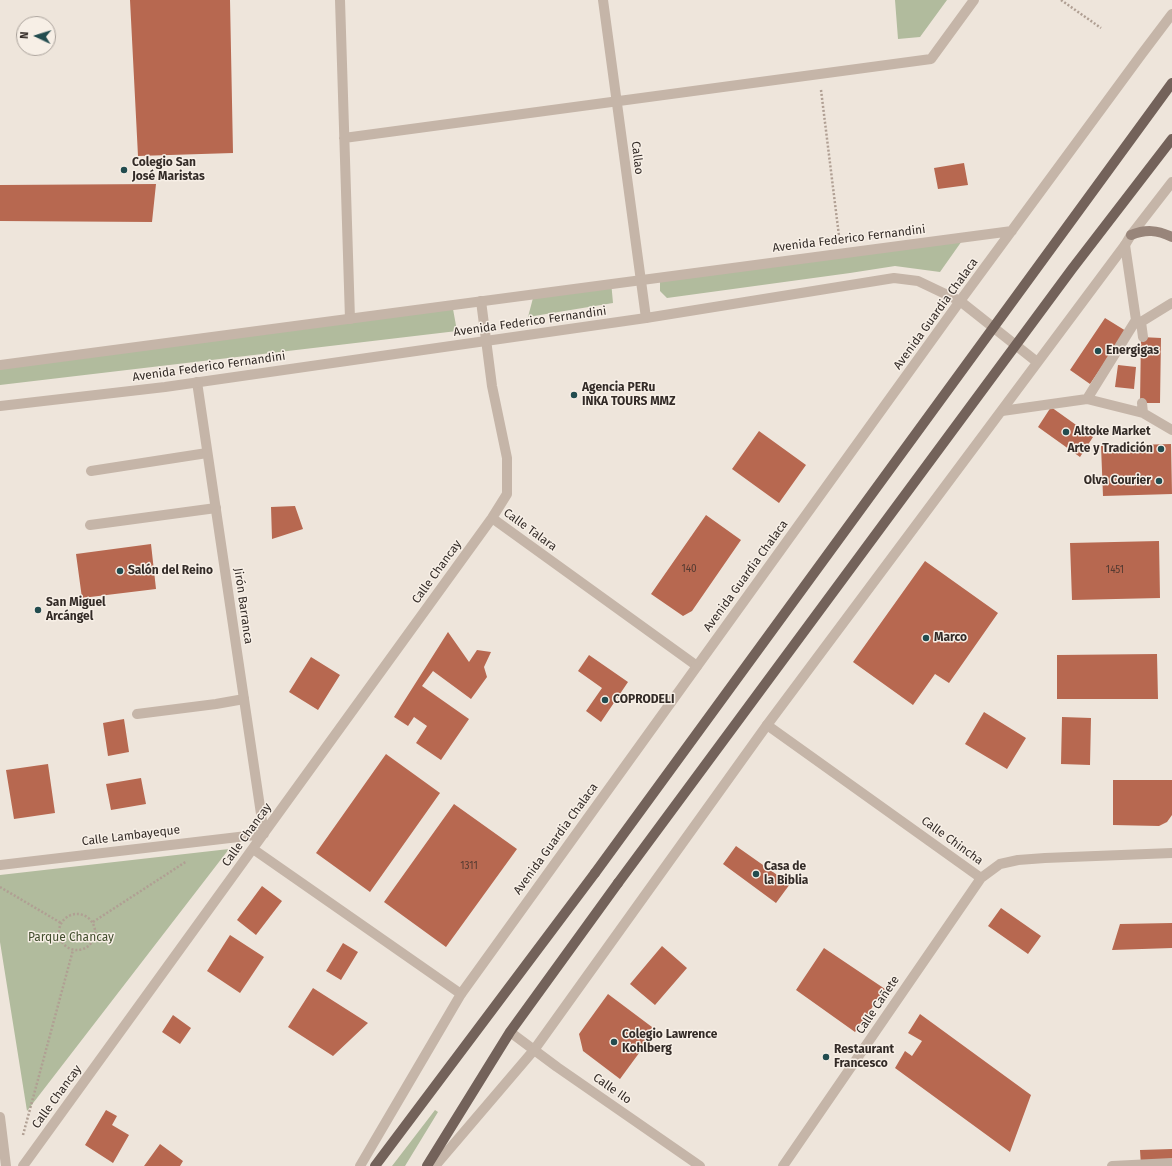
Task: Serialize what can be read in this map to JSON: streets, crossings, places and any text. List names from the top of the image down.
{
  "streets": {
    "street": [
      "Callao",
      "Avenida Federico Fernandini",
      "Avenida Guardia Chalaca",
      "Calle Talara",
      "Calle Chancay",
      "Jirón Barranca",
      "Calle Lambayeque",
      "Calle Chincha",
      "Calle Cañete",
      "Calle Ilo"
    ]
  },
  "crossings": [
    ["Callao", "Avenida Federico Fernandini"],
    ["Avenida Federico Fernandini", "Avenida Guardia Chalaca"],
    ["Avenida Federico Fernandini", "Calle Talara"],
    ["Avenida Federico Fernandini", "Jirón Barranca"],
    ["Avenida Guardia Chalaca", "Calle Talara"],
    ["Calle Talara", "Calle Chancay"],
    ["Calle Chancay", "Jirón Barranca"],
    ["Calle Chancay", "Calle Lambayeque"],
    ["Jirón Barranca", "Calle Lambayeque"],
    ["Calle Chincha", "Calle Cañete"]
  ],
  "parks": ["Parque Chancay"],
  "places": [
    "Colegio San José Maristas",
    "Energigas",
    "Agencia PERu INKA TOURS MMZ",
    "Altoke Market",
    "Arte y Tradición",
    "Olva Courier",
    "Salón del Reino",
    "San Miguel Arcángel",
    "Marco",
    "COPRODELI",
    "Casa de la Biblia",
    "Colegio Lawrence Kohlberg",
    "Restaurant Francesco"
  ],
  "house_numbers": ["140", "1451", "1311"],
  "north": "left"
}
